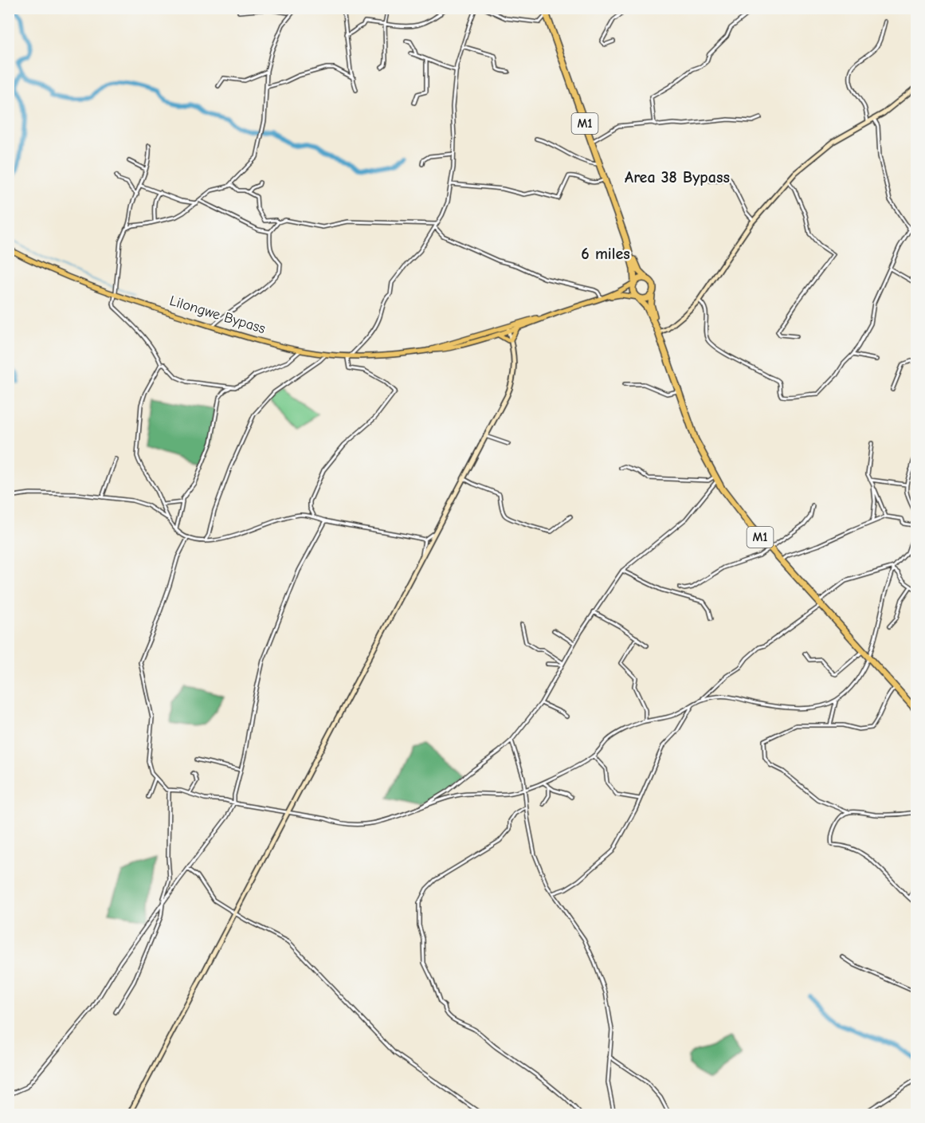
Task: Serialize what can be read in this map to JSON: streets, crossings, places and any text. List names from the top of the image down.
{
  "streets": {
    "highway": ["M1"],
    "main road": ["Lilongwe Bypass"]
  },
  "crossings": [
    ["M1", "Lilongwe Bypass"]
  ],
  "districts": ["Area 38 Bypass", "6 miles"]
}
